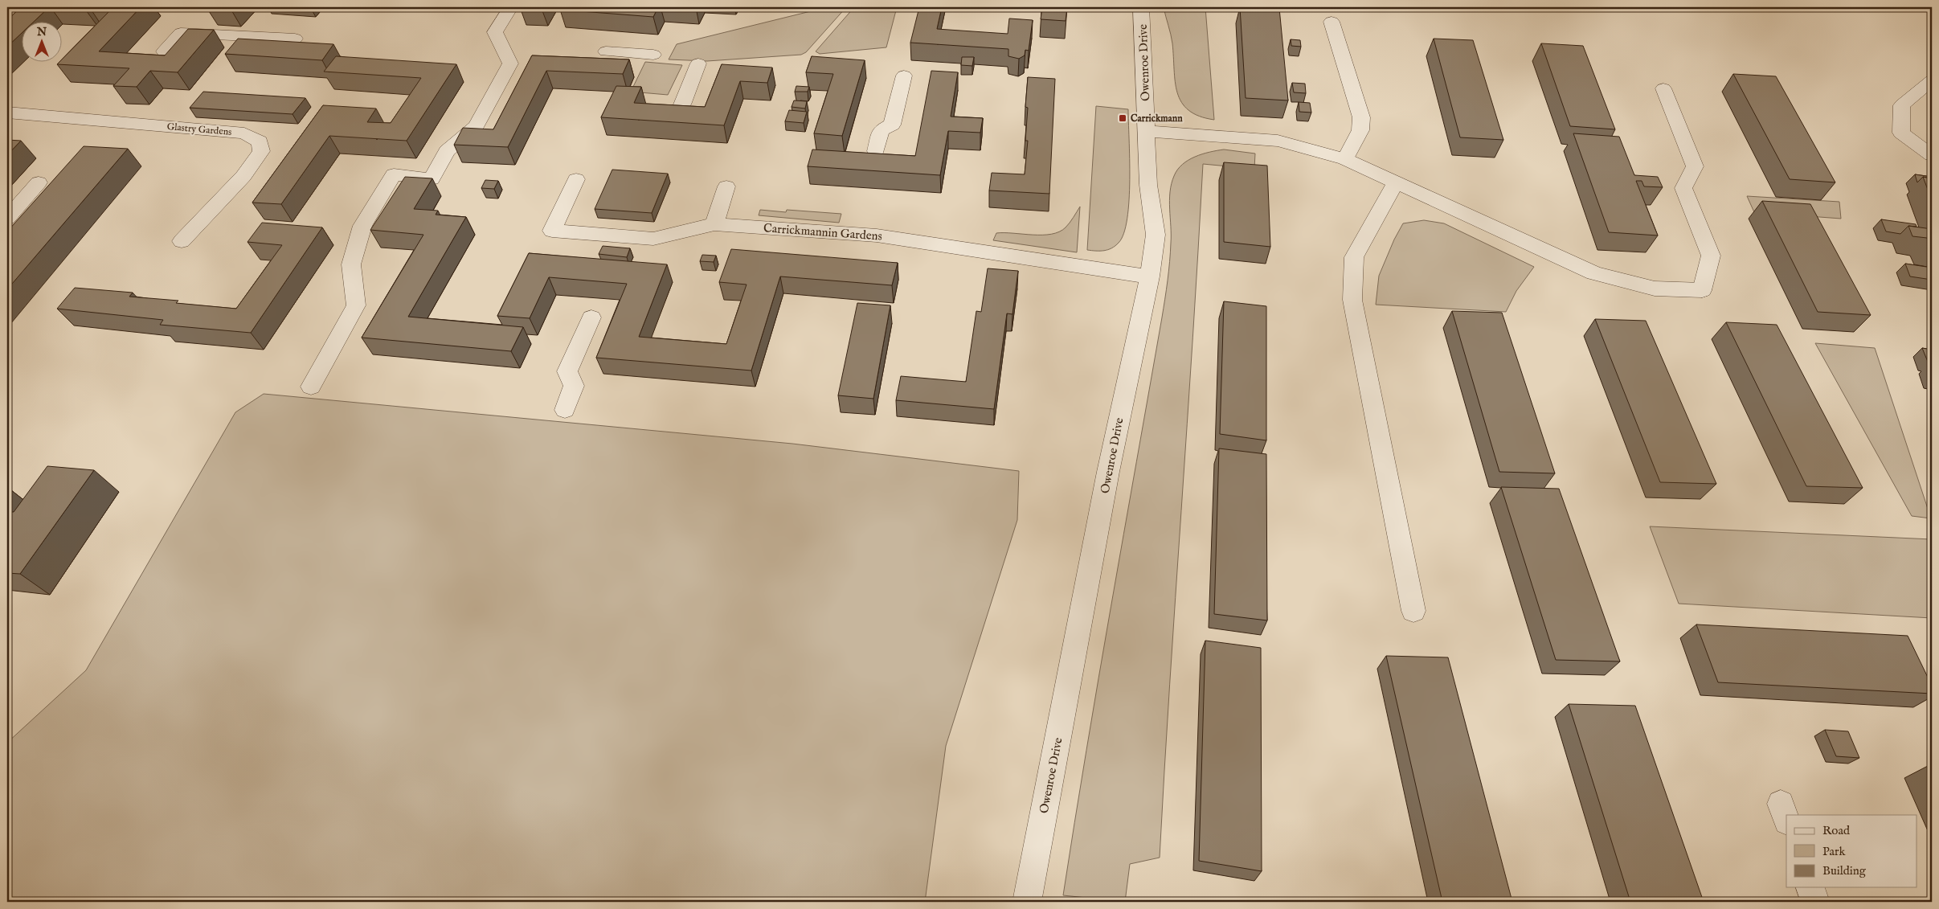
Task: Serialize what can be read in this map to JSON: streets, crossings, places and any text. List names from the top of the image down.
{
  "streets": {
    "street": ["Owenroe Drive", "Glastry Gardens", "Carrickmannin Gardens"]
  },
  "crossings": [
    ["Owenroe Drive", "Carrickmannin Gardens"]
  ],
  "places": {
    "transit": ["Carrickmann"]
  },
  "legend": ["Road", "Park", "Building"],
  "north": "top"
}
